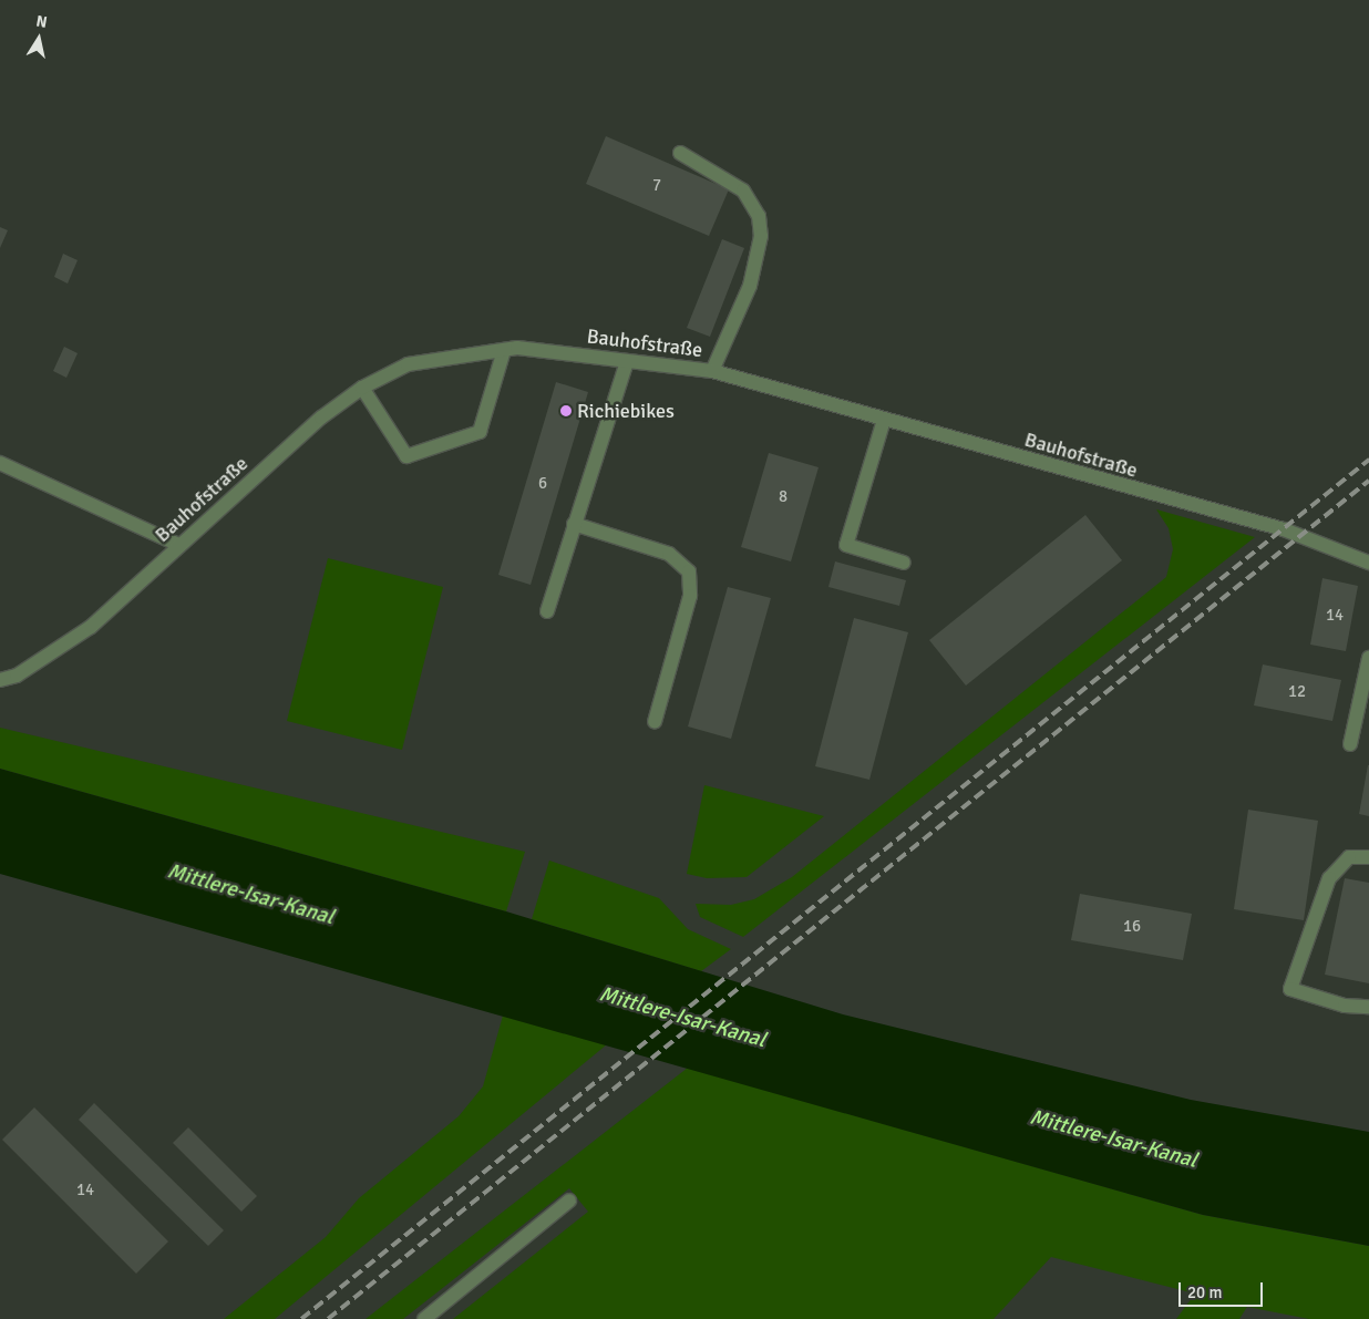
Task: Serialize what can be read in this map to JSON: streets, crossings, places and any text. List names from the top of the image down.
{
  "streets": {
    "street": ["Bauhofstraße"]
  },
  "water": ["Mittlere-Isar-Kanal"],
  "places": ["Richiebikes"],
  "house_numbers": [
    "7",
    "6",
    "8",
    "14",
    "12",
    "16",
    "14"
  ],
  "scale_bar": "20 m",
  "north": "top"
}
